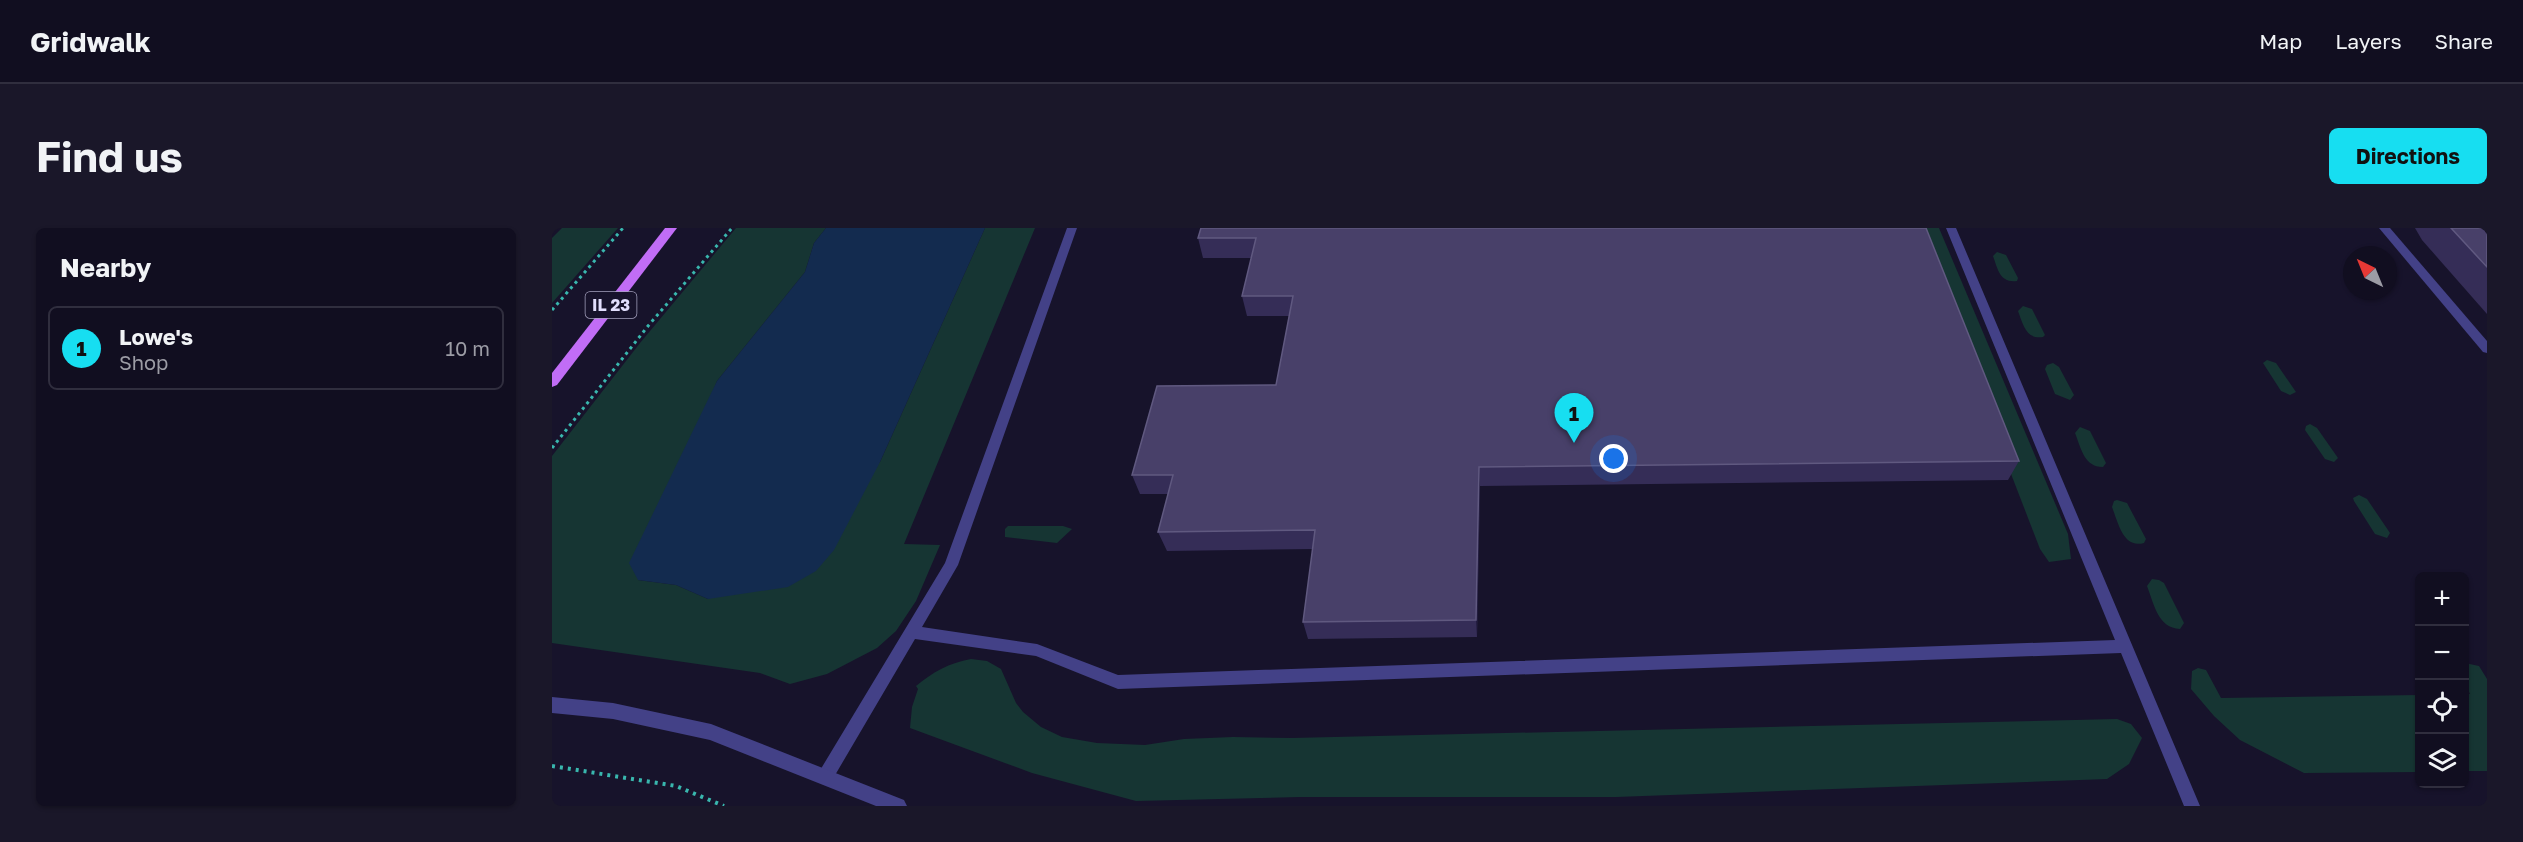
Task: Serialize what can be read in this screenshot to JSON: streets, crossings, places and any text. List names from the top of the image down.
{
  "streets": {
    "main road": ["IL 23"]
  },
  "north": "top left",
  "page": {
    "header": "Gridwalk",
    "nav": ["Map", "Layers", "Share"],
    "buttons": "Directions",
    "title": "Find us",
    "heading": "Nearby",
    "list": [
      {
        "mark": "1",
        "name": "Lowe's",
        "note": "Shop",
        "value": "10 m"
      }
    ],
    "pins": "1",
    "map_buttons": ["+", "−"]
  }
}
